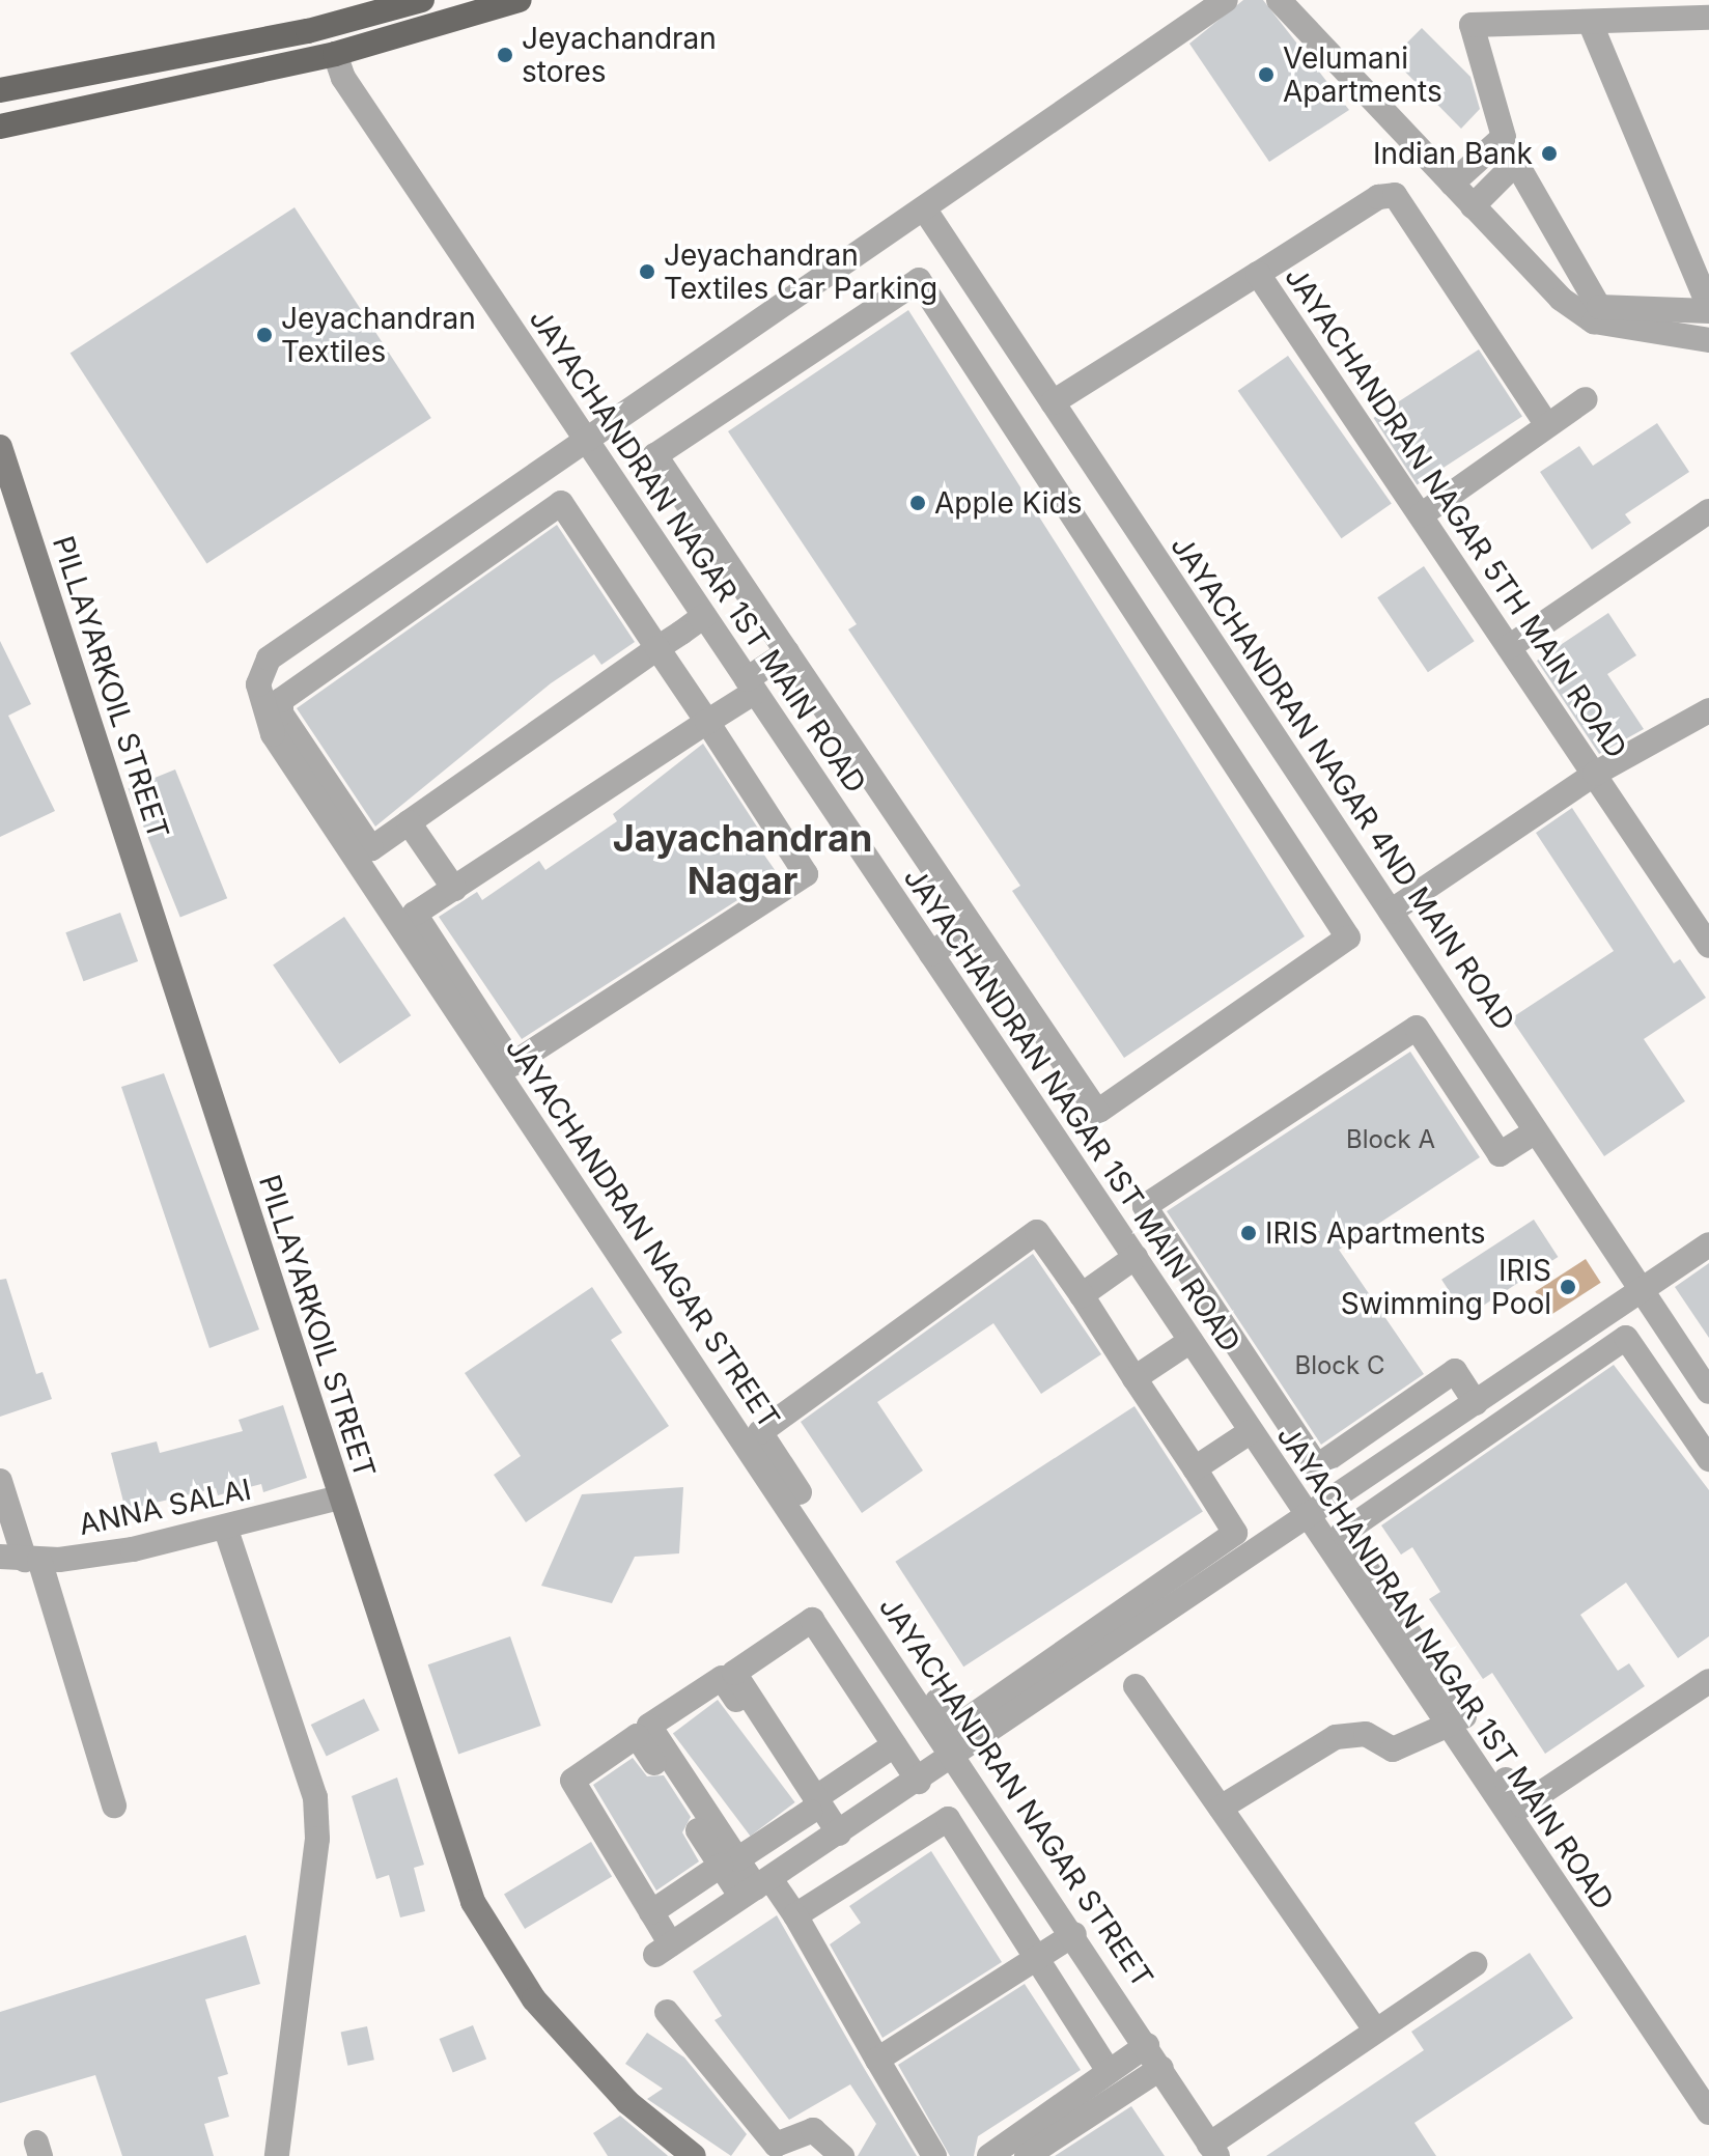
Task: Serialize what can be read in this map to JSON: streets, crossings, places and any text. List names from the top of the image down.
{
  "streets": {
    "street": [
      "JAYACHANDRAN NAGAR 5TH MAIN ROAD",
      "JAYACHANDRAN NAGAR 1ST MAIN ROAD",
      "PILLAYARKOIL STREET",
      "JAYACHANDRAN NAGAR 4ND MAIN ROAD",
      "JAYACHANDRAN NAGAR STREET",
      "ANNA SALAI"
    ]
  },
  "crossings": [
    ["JAYACHANDRAN NAGAR 5TH MAIN ROAD", "JAYACHANDRAN NAGAR 4ND MAIN ROAD"],
    ["JAYACHANDRAN NAGAR 1ST MAIN ROAD", "JAYACHANDRAN NAGAR STREET"],
    ["PILLAYARKOIL STREET", "ANNA SALAI"],
    ["JAYACHANDRAN NAGAR 4ND MAIN ROAD", "JAYACHANDRAN NAGAR STREET"]
  ],
  "districts": ["Jayachandran Nagar"],
  "places": [
    "Jeyachandran stores",
    "Velumani Apartments",
    "Indian Bank",
    "Jeyachandran Textiles Car Parking",
    "Jeyachandran Textiles",
    "Apple Kids",
    "IRIS Apartments",
    "IRIS Swimming Pool"
  ],
  "house_numbers": ["Block A", "Block C"]
}
